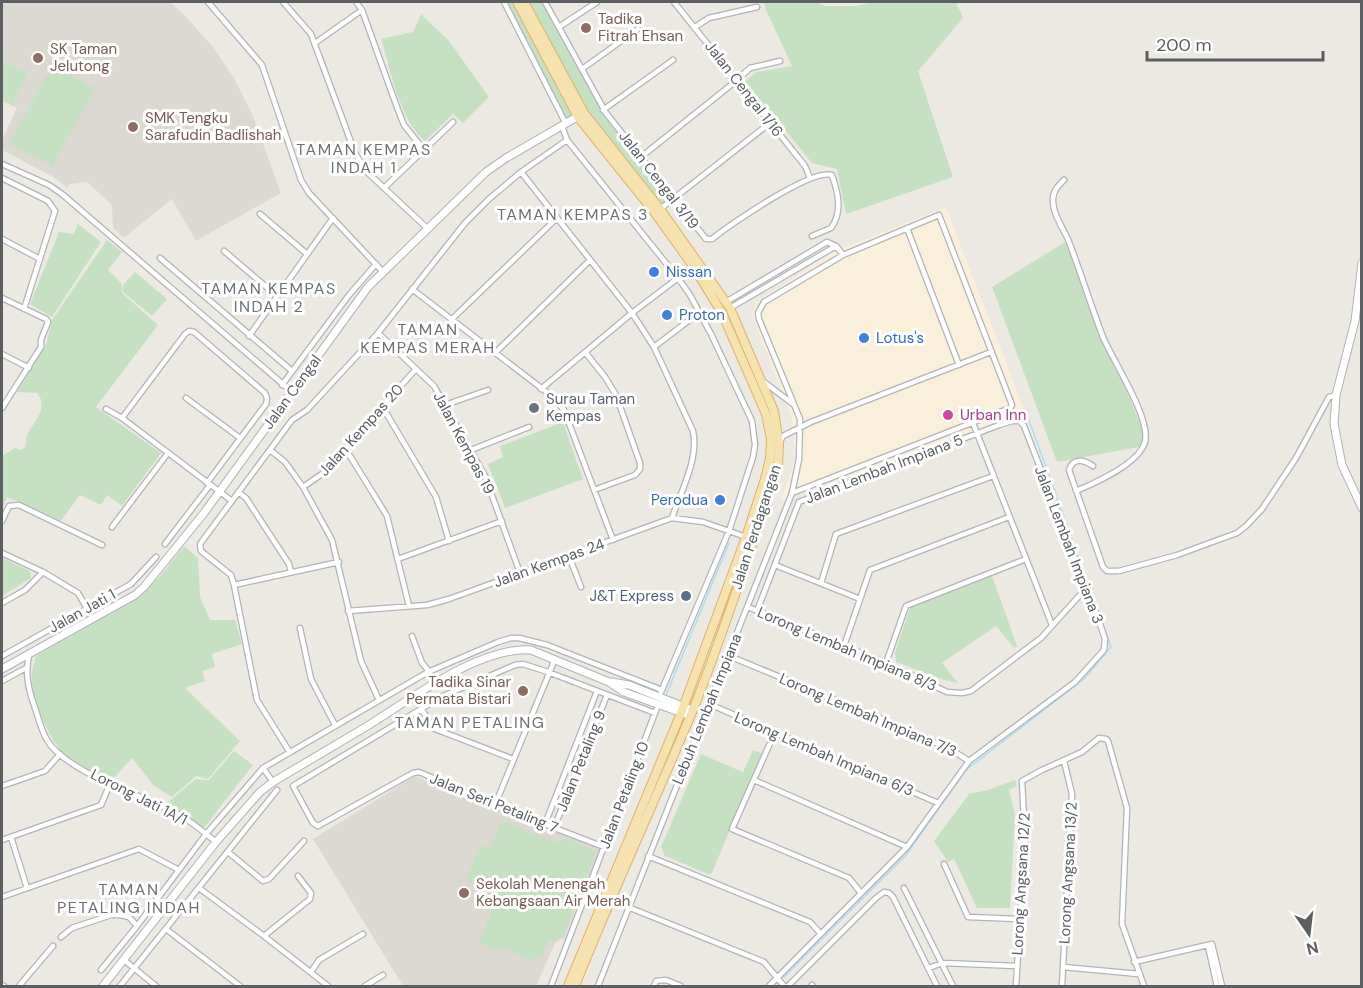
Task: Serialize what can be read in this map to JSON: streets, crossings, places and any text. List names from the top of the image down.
{
  "streets": {
    "main road": ["Jalan Perdagangan"],
    "street": [
      "Jalan Cengal 1/16",
      "Jalan Cengal 3/19",
      "Jalan Cengal",
      "Jalan Kempas 20",
      "Jalan Kempas 19",
      "Jalan Lembah Impiana 5",
      "Jalan Lembah Impiana 3",
      "Jalan Kempas 24",
      "Jalan Jati 1",
      "Lorong Lembah Impiana 8/3",
      "Lebuh Lembah Impiana",
      "Lorong Lembah Impiana 7/3",
      "Lorong Lembah Impiana 6/3",
      "Jalan Petaling 9",
      "Jalan Petaling 10",
      "Lorong Jati 1A/1",
      "Jalan Seri Petaling 7",
      "Lorong Angsana 13/2",
      "Lorong Angsana 12/2"
    ]
  },
  "crossings": [
    ["Jalan Cengal 1/16", "Jalan Cengal 3/19"],
    ["Jalan Cengal", "Jalan Perdagangan"],
    ["Jalan Cengal", "Jalan Petaling 10"],
    ["Jalan Cengal", "Lorong Jati 1A/1"],
    ["Jalan Kempas 20", "Jalan Kempas 19"],
    ["Jalan Kempas 19", "Jalan Kempas 24"],
    ["Jalan Lembah Impiana 5", "Jalan Lembah Impiana 3"],
    ["Jalan Lembah Impiana 5", "Lorong Lembah Impiana 8/3"],
    ["Jalan Lembah Impiana 5", "Lebuh Lembah Impiana"],
    ["Jalan Perdagangan", "Jalan Kempas 24"],
    ["Jalan Lembah Impiana 3", "Lorong Lembah Impiana 8/3"],
    ["Jalan Lembah Impiana 3", "Lorong Lembah Impiana 7/3"],
    ["Jalan Kempas 24", "Jalan Petaling 10"],
    ["Lorong Lembah Impiana 8/3", "Lebuh Lembah Impiana"],
    ["Lebuh Lembah Impiana", "Lorong Lembah Impiana 7/3"],
    ["Lebuh Lembah Impiana", "Lorong Lembah Impiana 6/3"],
    ["Lorong Lembah Impiana 7/3", "Lorong Lembah Impiana 6/3"],
    ["Jalan Petaling 9", "Jalan Seri Petaling 7"],
    ["Jalan Petaling 10", "Jalan Seri Petaling 7"],
    ["Lorong Angsana 13/2", "Lorong Angsana 12/2"]
  ],
  "districts": [
    "TAMAN KEMPAS INDAH 1",
    "TAMAN KEMPAS 3",
    "TAMAN KEMPAS INDAH 2",
    "TAMAN KEMPAS MERAH",
    "TAMAN PETALING",
    "TAMAN PETALING INDAH"
  ],
  "places": [
    "Tadika Fitrah Ehsan",
    "SK Taman Jelutong",
    "SMK Tengku Sarafudin Badlishah",
    "Nissan",
    "Proton",
    "Lotus's",
    "Surau Taman Kempas",
    "Urban Inn",
    "Perodua",
    "J&T Express",
    "Tadika Sinar Permata Bistari",
    "Sekolah Menengah Kebangsaan Air Merah"
  ],
  "scale_bar": "200 m",
  "north": "bottom"
}
